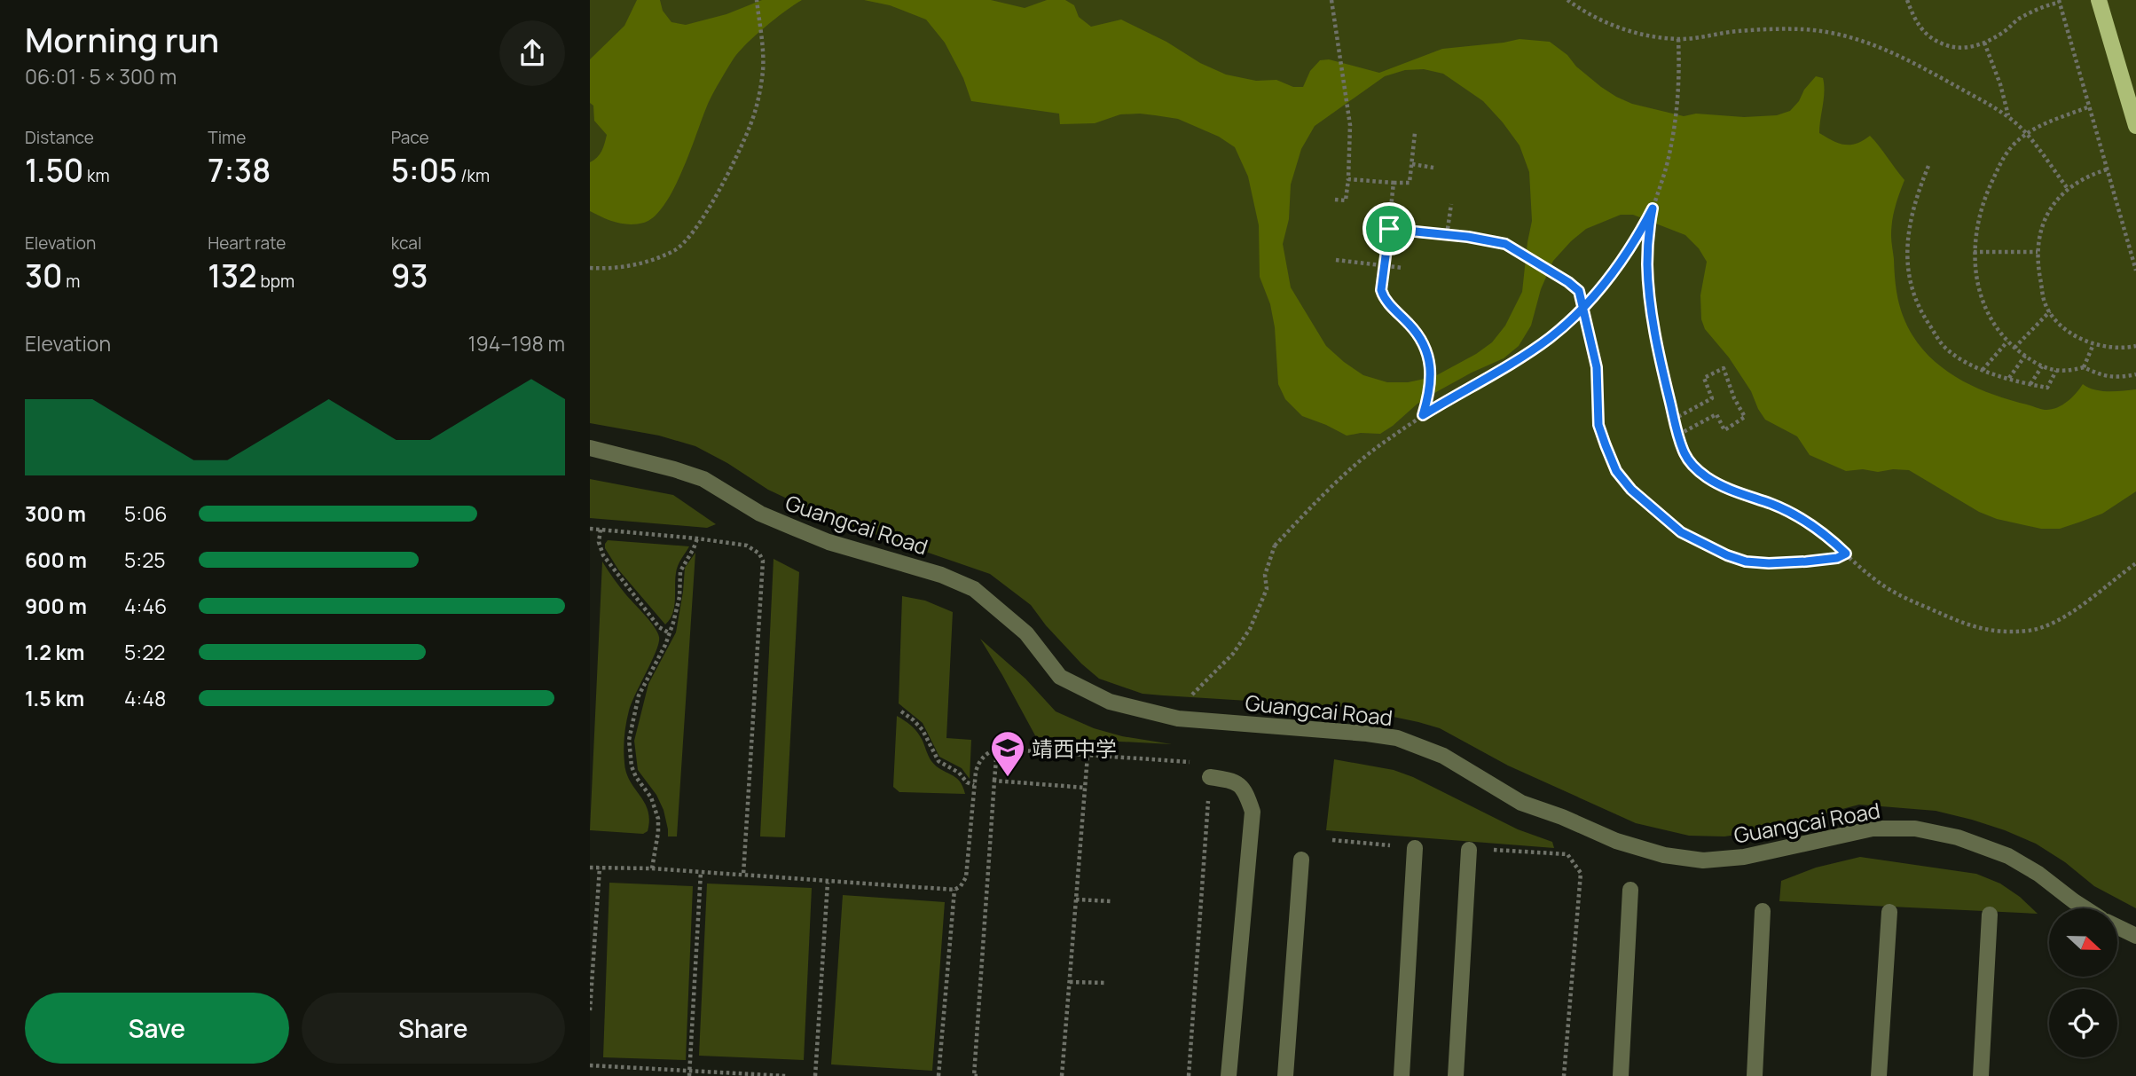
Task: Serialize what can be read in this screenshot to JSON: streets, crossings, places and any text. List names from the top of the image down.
{
  "streets": {
    "street": ["Guangcai Road"]
  },
  "places": {
    "school or university": ["靖西中学"]
  },
  "north": "right",
  "page": {
    "heading": ["Morning run", "06:01 · 5 × 300 m"],
    "stats": [
      ["Distance", "1.50 km"],
      ["Time", "7:38"],
      ["Pace", "5:05 /km"],
      ["Elevation", "30 m"],
      ["Heart rate", "132 bpm"],
      ["kcal", "93"]
    ],
    "chart": ["Elevation", "194–198 m"],
    "list": [
      {
        "name": "300 m",
        "note": "5:06"
      },
      {
        "name": "600 m",
        "note": "5:25"
      },
      {
        "name": "900 m",
        "note": "4:46"
      },
      {
        "name": "1.2 km",
        "note": "5:22"
      },
      {
        "name": "1.5 km",
        "note": "4:48"
      }
    ],
    "buttons": ["Save", "Share"]
  }
}
